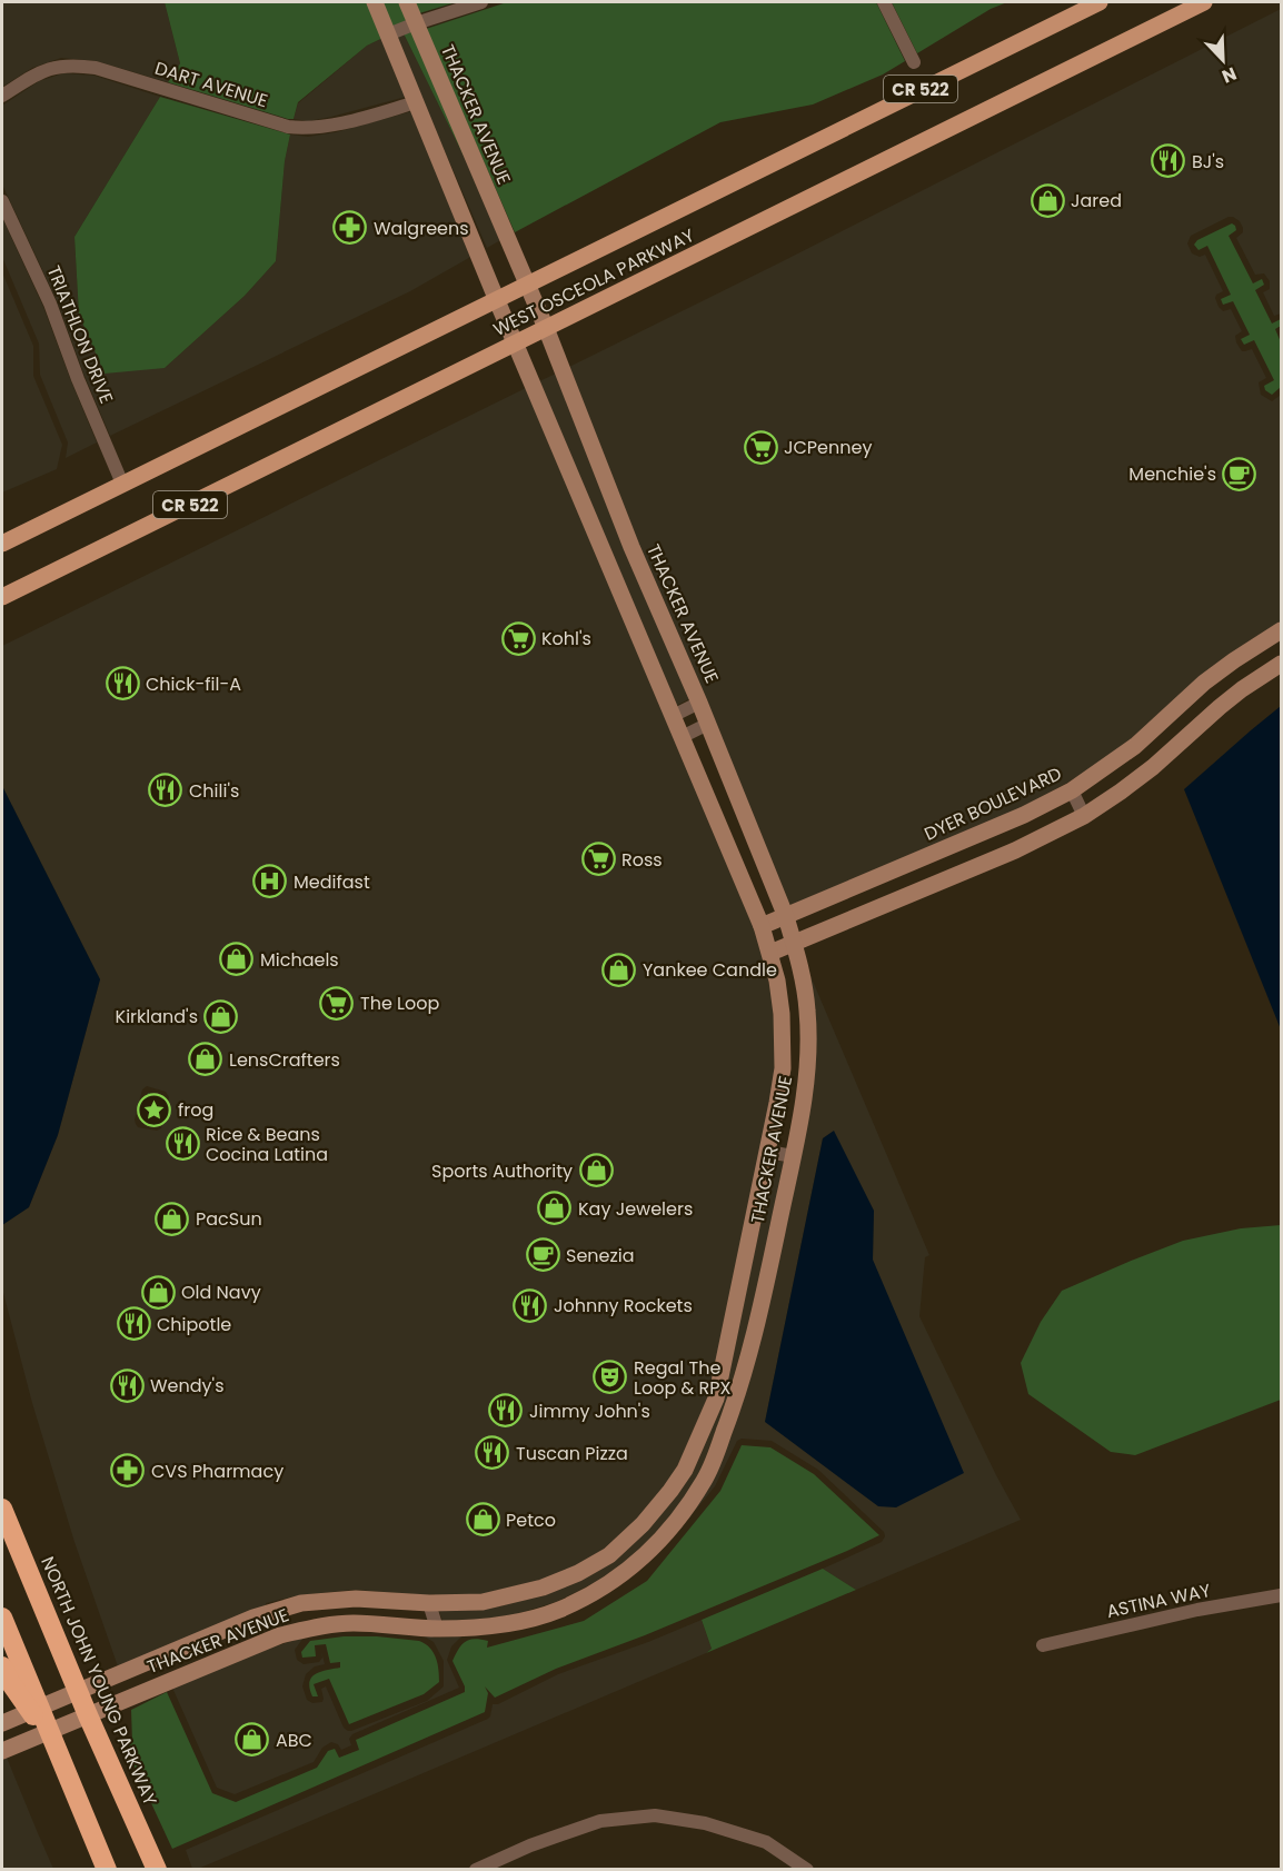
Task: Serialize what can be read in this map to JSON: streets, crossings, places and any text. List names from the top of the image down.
{
  "streets": {
    "highway": ["NORTH JOHN YOUNG PARKWAY"],
    "main road": ["CR 522", "WEST OSCEOLA PARKWAY"],
    "street": [
      "DART AVENUE",
      "THACKER AVENUE",
      "TRIATHLON DRIVE",
      "DYER BOULEVARD",
      "ASTINA WAY"
    ]
  },
  "crossings": [
    ["DART AVENUE", "THACKER AVENUE"],
    ["THACKER AVENUE", "WEST OSCEOLA PARKWAY"],
    ["THACKER AVENUE", "DYER BOULEVARD"],
    ["THACKER AVENUE", "NORTH JOHN YOUNG PARKWAY"],
    ["WEST OSCEOLA PARKWAY", "TRIATHLON DRIVE"]
  ],
  "places": {
    "restaurant": [
      "BJ's",
      "Chick-fil-A",
      "Chili's",
      "Rice & Beans Cocina Latina",
      "Johnny Rockets",
      "Chipotle",
      "Wendy's",
      "Jimmy John's",
      "Tuscan Pizza"
    ],
    "shop": [
      "Jared",
      "Michaels",
      "Yankee Candle",
      "Kirkland's",
      "LensCrafters",
      "Sports Authority",
      "Kay Jewelers",
      "PacSun",
      "Old Navy",
      "Petco",
      "ABC"
    ],
    "pharmacy": ["Walgreens", "CVS Pharmacy"],
    "supermarket": [
      "JCPenney",
      "Kohl's",
      "Ross",
      "The Loop"
    ],
    "cafe": ["Menchie's", "Senezia"],
    "hospital": ["Medifast"],
    "place": ["frog"],
    "theatre": ["Regal The Loop & RPX"]
  },
  "north": "bottom right"
}
